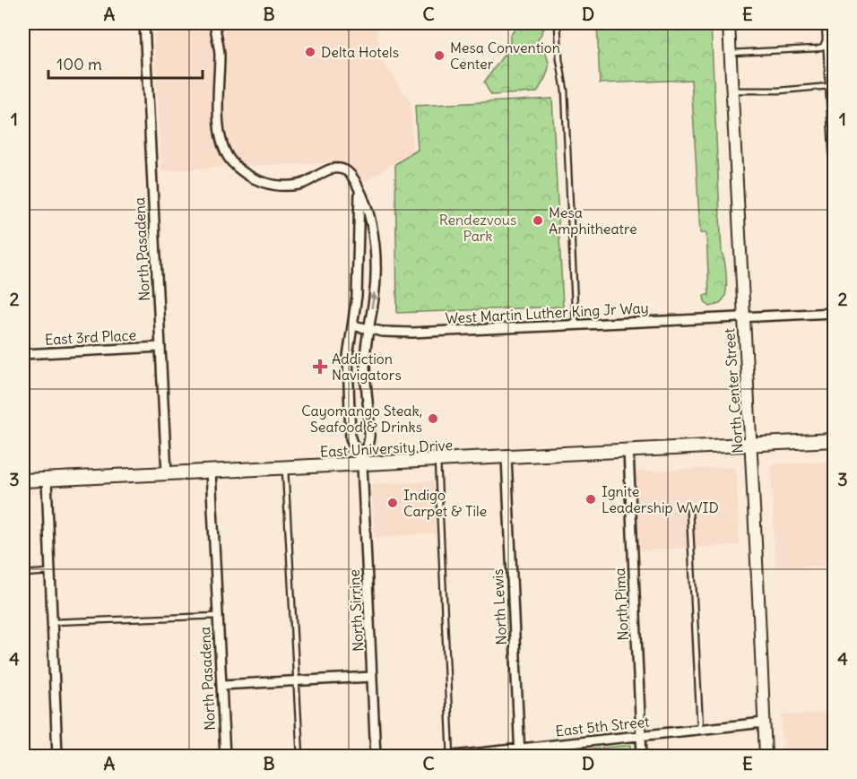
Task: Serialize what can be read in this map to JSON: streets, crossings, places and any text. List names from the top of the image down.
{
  "streets": {
    "main road": ["East University Drive"],
    "street": [
      "North Pasadena",
      "West Martin Luther King Jr Way",
      "East 3rd Place",
      "North Center Street",
      "North Pima",
      "North Lewis",
      "North Sirrine",
      "East 5th Street"
    ]
  },
  "crossings": [
    ["North Pasadena", "East 3rd Place"],
    ["North Pasadena", "East University Drive"],
    ["West Martin Luther King Jr Way", "North Center Street"],
    ["North Center Street", "East University Drive"],
    ["North Center Street", "East 5th Street"],
    ["East University Drive", "North Pima"],
    ["East University Drive", "North Lewis"],
    ["East University Drive", "North Sirrine"],
    ["North Pima", "East 5th Street"],
    ["North Lewis", "East 5th Street"]
  ],
  "parks": ["Rendezvous Park"],
  "places": {
    "other": [
      "Delta Hotels",
      "Mesa Convention Center",
      "Mesa Amphitheatre",
      "Cayomango Steak, Seafood & Drinks",
      "Ignite Leadership WWID",
      "Indigo Carpet & Tile"
    ],
    "health": ["Addiction Navigators"]
  },
  "scale_bar": "100 m",
  "grid": {
    "columns": [
      "A",
      "B",
      "C",
      "D",
      "E"
    ],
    "rows": [
      "1",
      "2",
      "3",
      "4"
    ]
  }
}
